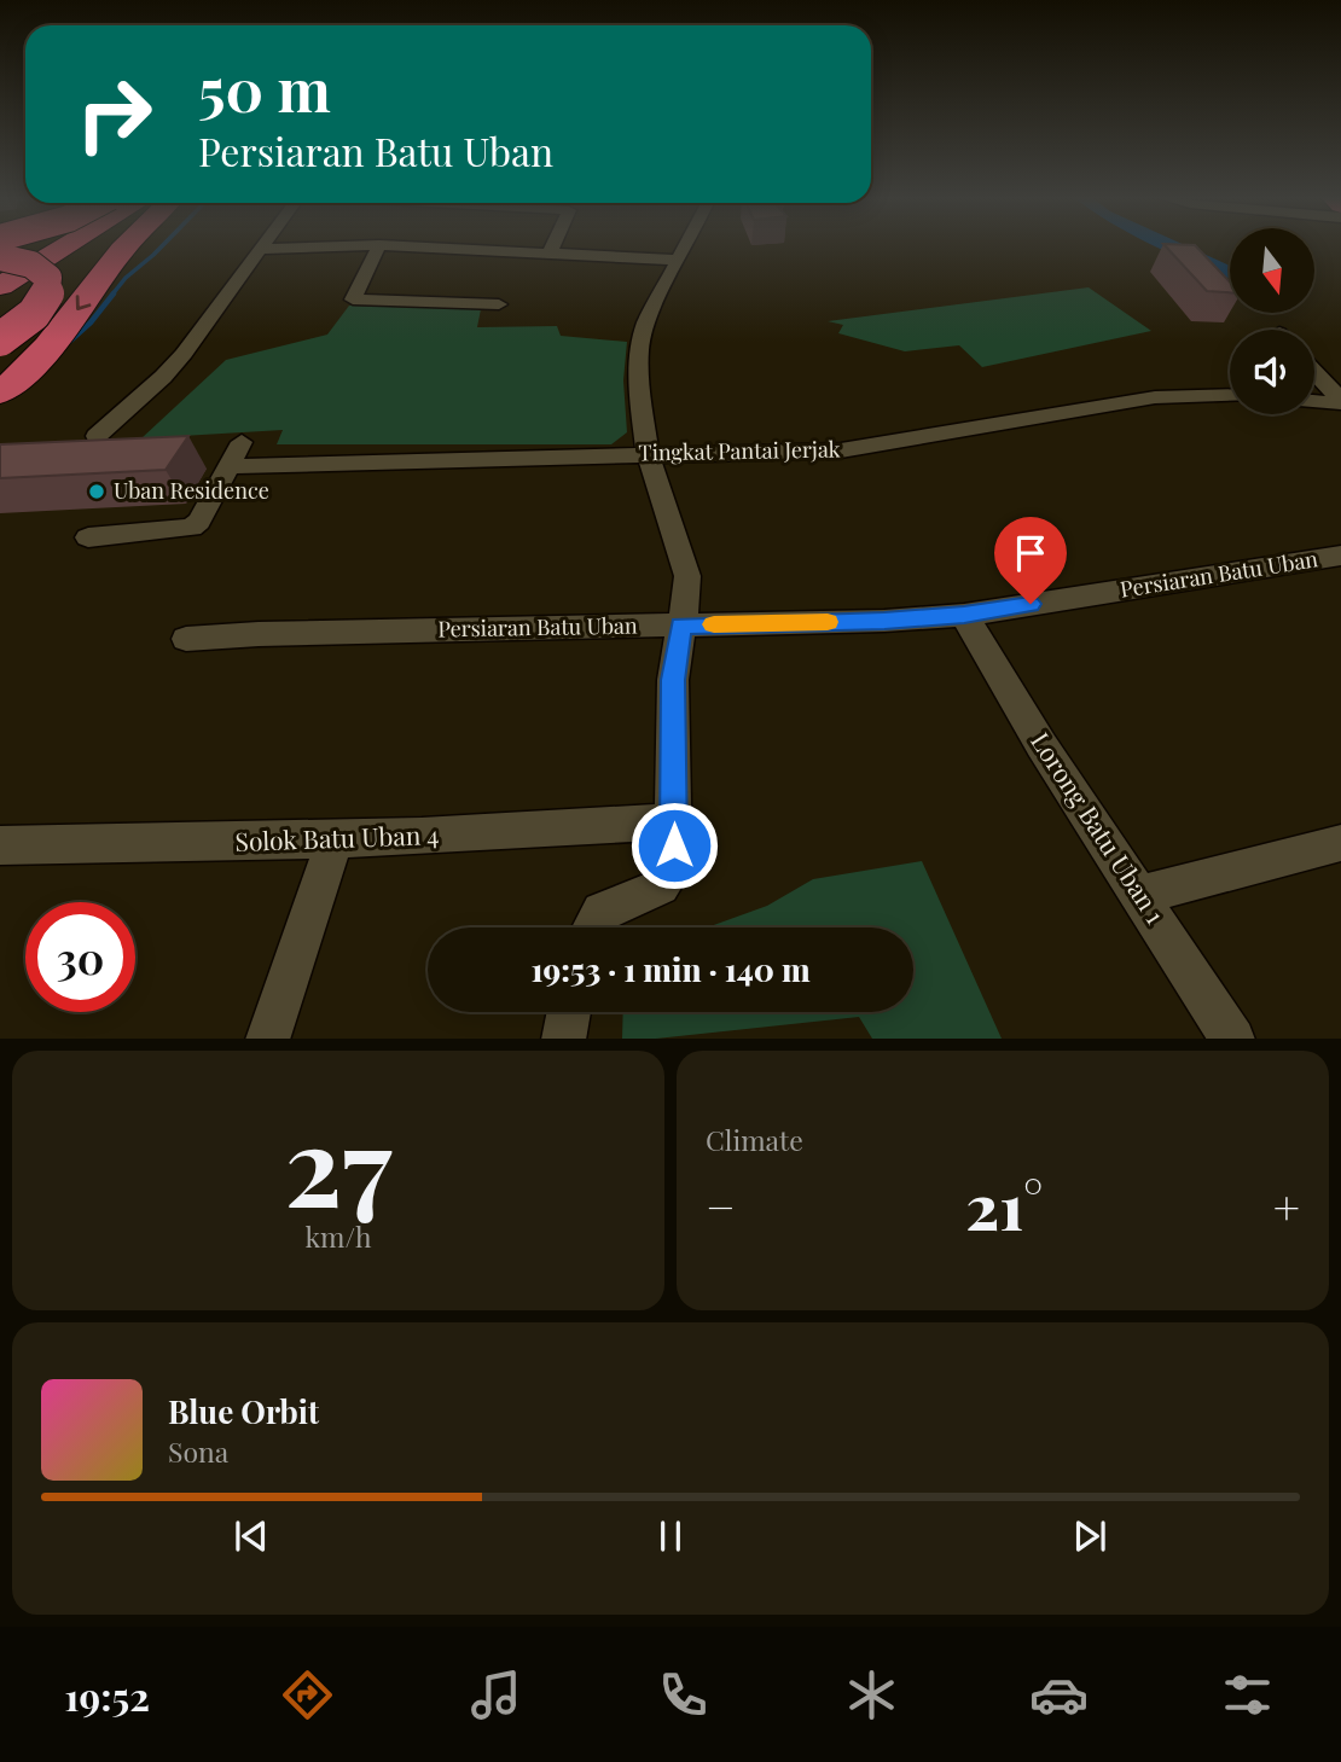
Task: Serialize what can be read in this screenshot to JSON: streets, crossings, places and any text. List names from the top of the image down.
{
  "streets": {
    "street": [
      "Tingkat Pantai Jerjak",
      "Persiaran Batu Uban",
      "Lorong Batu Uban 1",
      "Solok Batu Uban 4"
    ]
  },
  "crossings": [
    ["Persiaran Batu Uban", "Lorong Batu Uban 1"]
  ],
  "places": ["Uban Residence"],
  "north": "bottom",
  "page": {
    "turn": ["50 m", "Persiaran Batu Uban"],
    "limit": "30",
    "trip": "19:53 · 1 min · 140 m",
    "tile": [
      ["27", "km/h"],
      "Climate"
    ],
    "heat": ["−", "21°", "+"],
    "song": ["Blue Orbit", "Sona"],
    "tabs": "19:52"
  }
}
